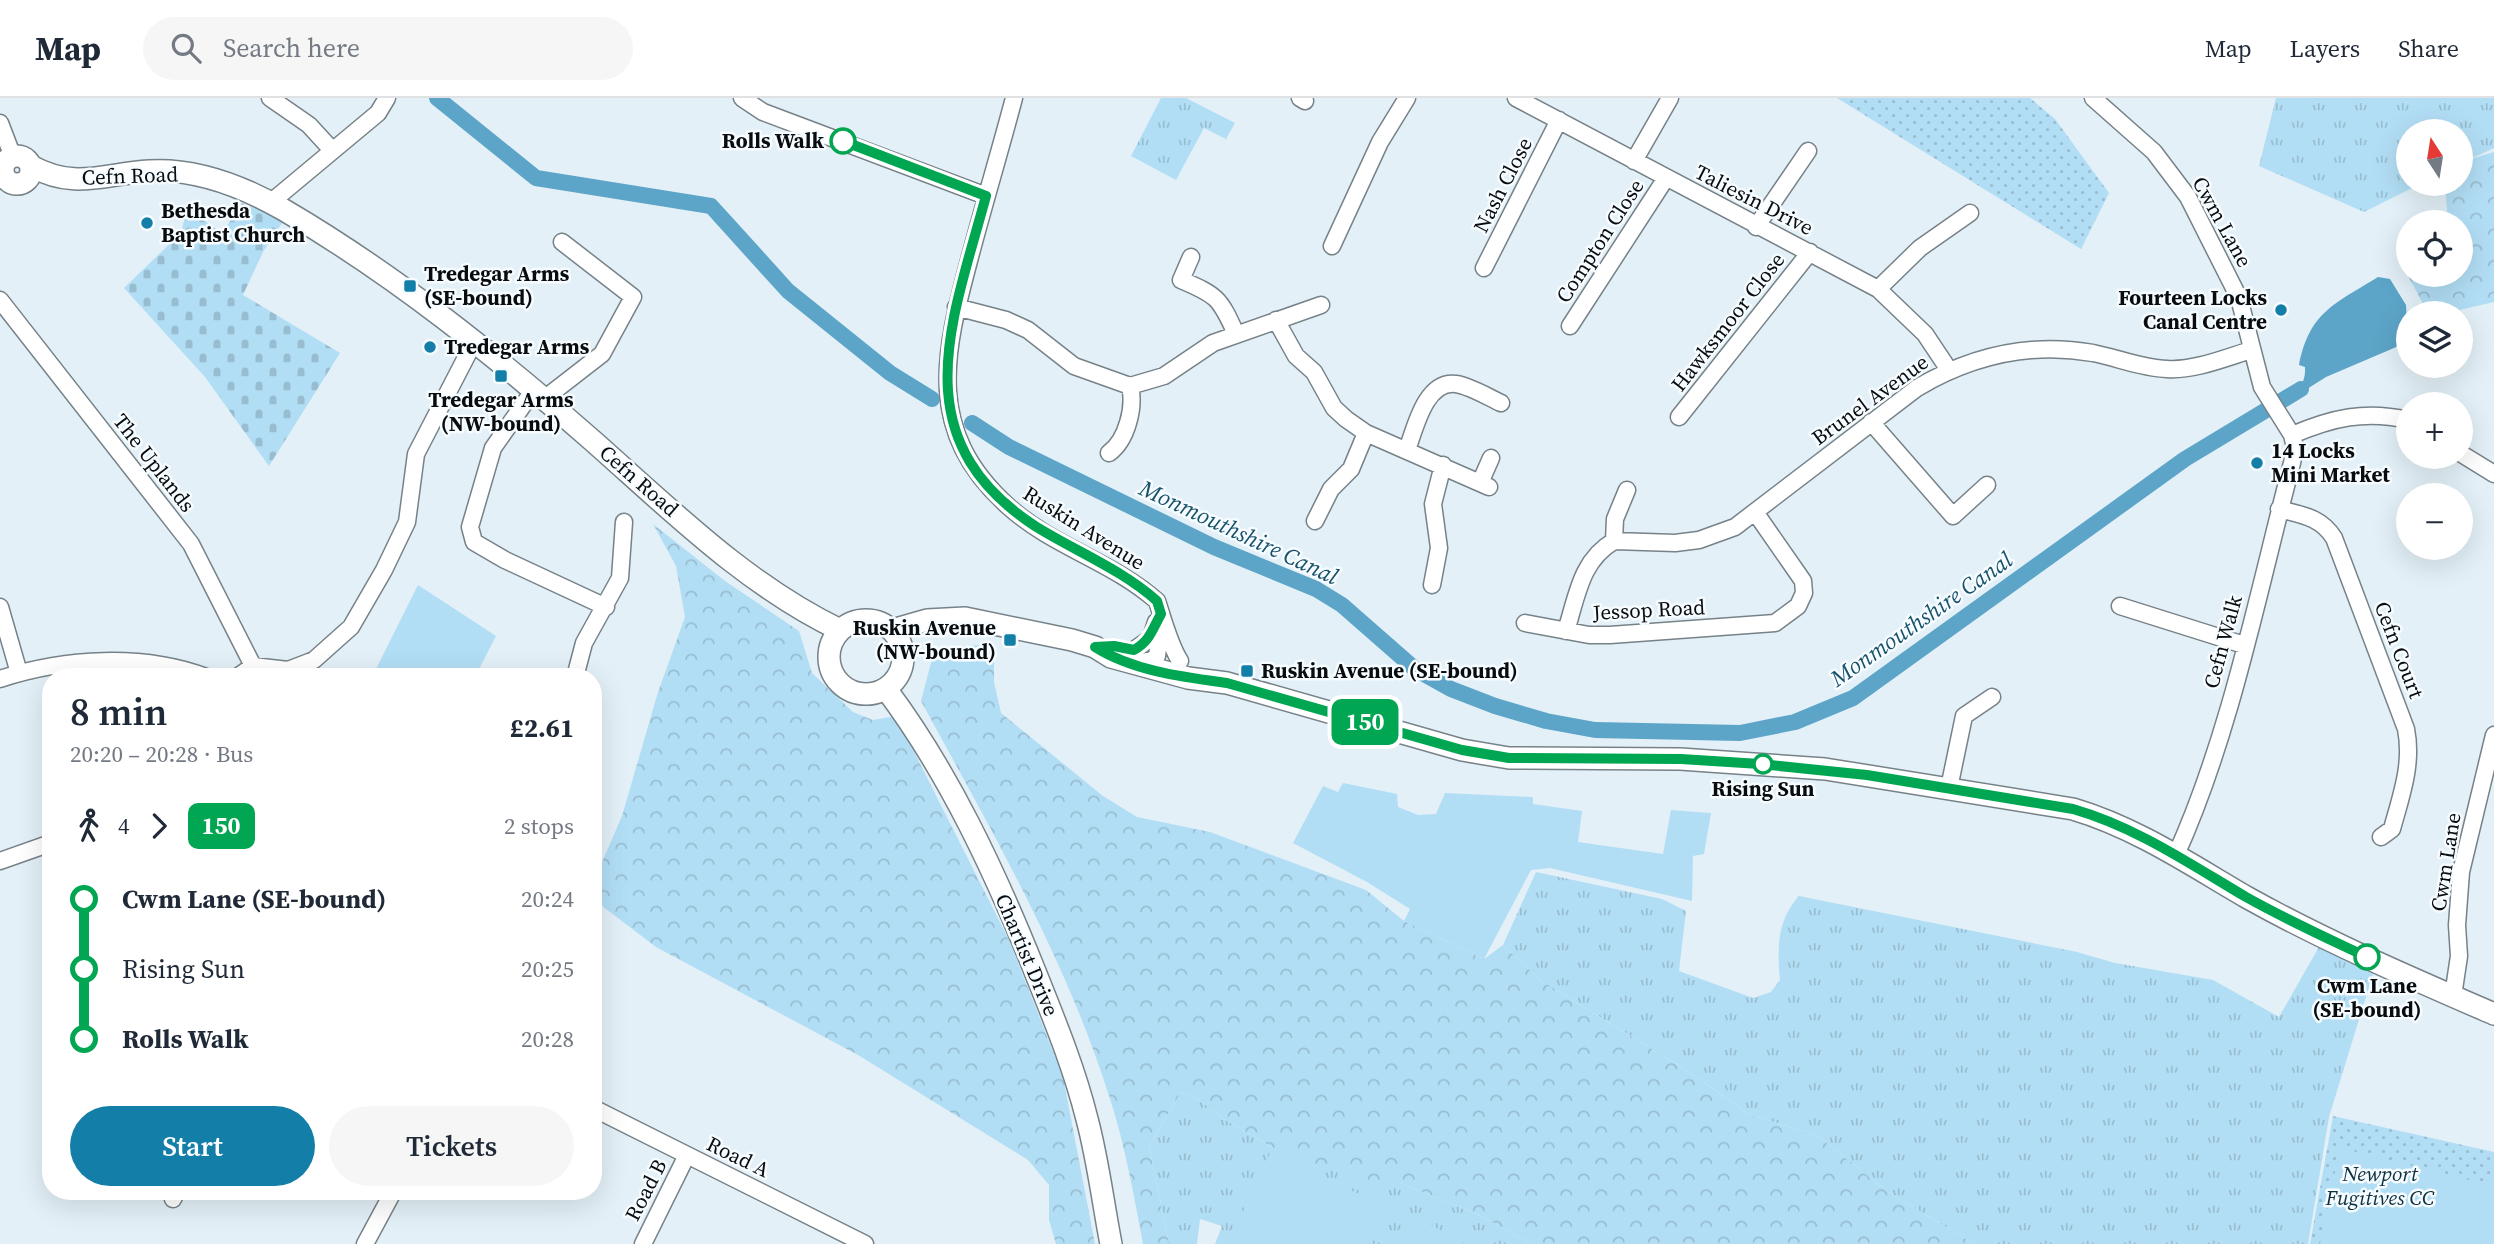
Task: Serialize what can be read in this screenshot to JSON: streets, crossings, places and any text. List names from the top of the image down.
{
  "streets": {
    "main road": ["Cefn Road", "Chartist Drive"],
    "street": [
      "Nash Close",
      "Taliesin Drive",
      "Cwm Lane",
      "Compton Close",
      "Hawksmoor Close",
      "Brunel Avenue",
      "The Uplands",
      "Ruskin Avenue",
      "Jessop Road",
      "Cefn Walk",
      "Cefn Court",
      "Road A",
      "Road B"
    ]
  },
  "crossings": [
    ["Cefn Road", "Chartist Drive"],
    ["Nash Close", "Taliesin Drive"],
    ["Taliesin Drive", "Compton Close"],
    ["Taliesin Drive", "Hawksmoor Close"],
    ["Taliesin Drive", "Brunel Avenue"],
    ["Cwm Lane", "Brunel Avenue"],
    ["Cwm Lane", "Cefn Walk"],
    ["Brunel Avenue", "Jessop Road"],
    ["Cefn Walk", "Cefn Court"],
    ["Road A", "Road B"]
  ],
  "water": ["Monmouthshire Canal"],
  "parks": ["Newport Fugitives CC"],
  "places": {
    "other": [
      "Rolls Walk",
      "Bethesda Baptist Church",
      "Fourteen Locks Canal Centre",
      "Tredegar Arms",
      "14 Locks Mini Market",
      "Rising Sun",
      "Cwm Lane (SE-bound)"
    ],
    "transit": [
      "Tredegar Arms (SE-bound)",
      "Tredegar Arms (NW-bound)",
      "Ruskin Avenue (NW-bound)",
      "Ruskin Avenue (SE-bound)"
    ]
  },
  "lines": ["bus line 150"],
  "north": "top",
  "page": {
    "header": "Map",
    "search": "Search here",
    "nav": ["Map", "Layers", "Share"],
    "on_map": "150",
    "map_buttons": ["+", "−"],
    "heading": ["8 min", "20:20 – 20:28 · Bus", "£2.61"],
    "legs": ["4", "150", "2 stops"],
    "list": [
      {
        "name": "Cwm Lane (SE-bound)",
        "value": "20:24"
      },
      {
        "name": "Rising Sun",
        "value": "20:25"
      },
      {
        "name": "Rolls Walk",
        "value": "20:28"
      }
    ],
    "buttons": ["Start", "Tickets"]
  }
}
